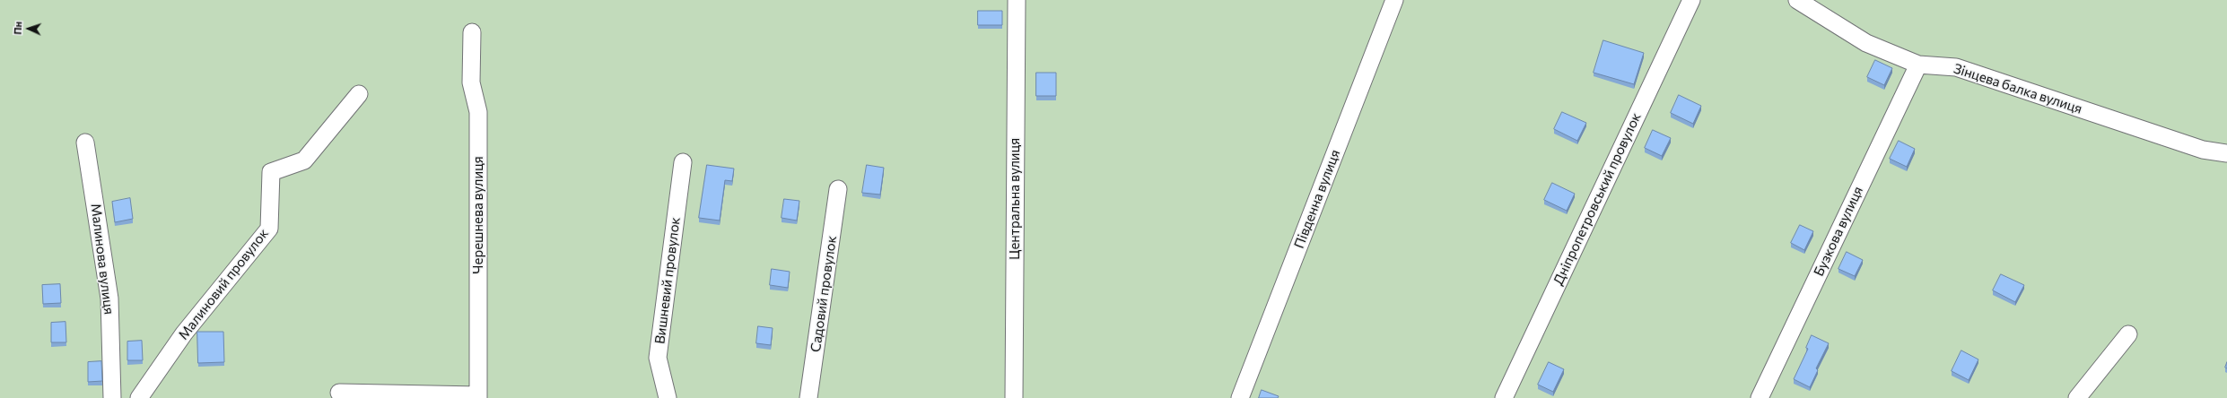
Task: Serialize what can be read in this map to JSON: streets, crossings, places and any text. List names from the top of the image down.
{
  "streets": {
    "lane": [
      "Зінцева балка вулиця",
      "Центральна вулиця",
      "Південна вулиця",
      "Дніпропетровський провулок",
      "Черешнева вулиця",
      "Бузкова вулиця",
      "Малинова вулиця",
      "Вишневий провулок",
      "Малиновий провулок",
      "Садовий провулок"
    ]
  },
  "crossings": [
    ["Зінцева балка вулиця", "Бузкова вулиця"]
  ],
  "north": "left"
}
